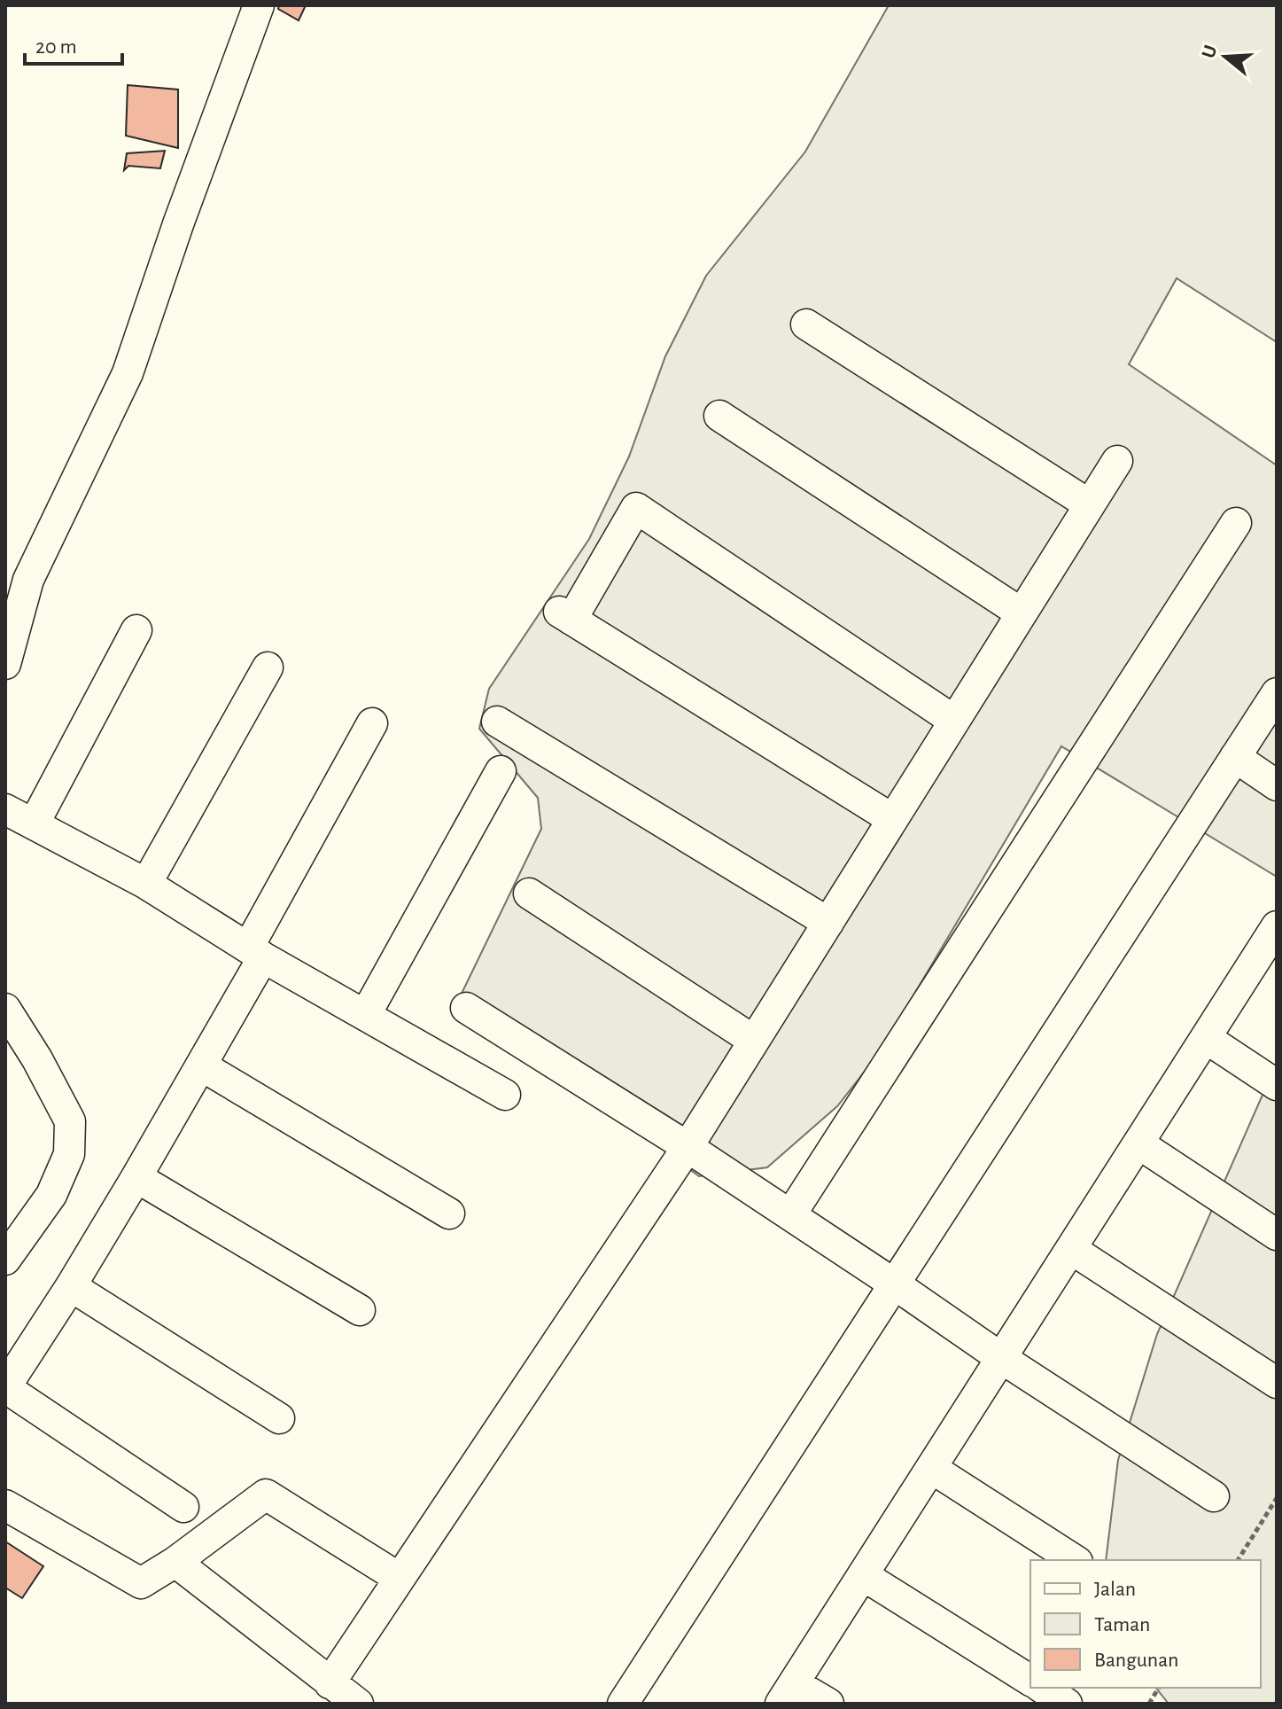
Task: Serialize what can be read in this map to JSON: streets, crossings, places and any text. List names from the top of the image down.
{
  "legend": ["Jalan", "Taman", "Bangunan"],
  "scale_bar": "20 m",
  "north": "left"
}
